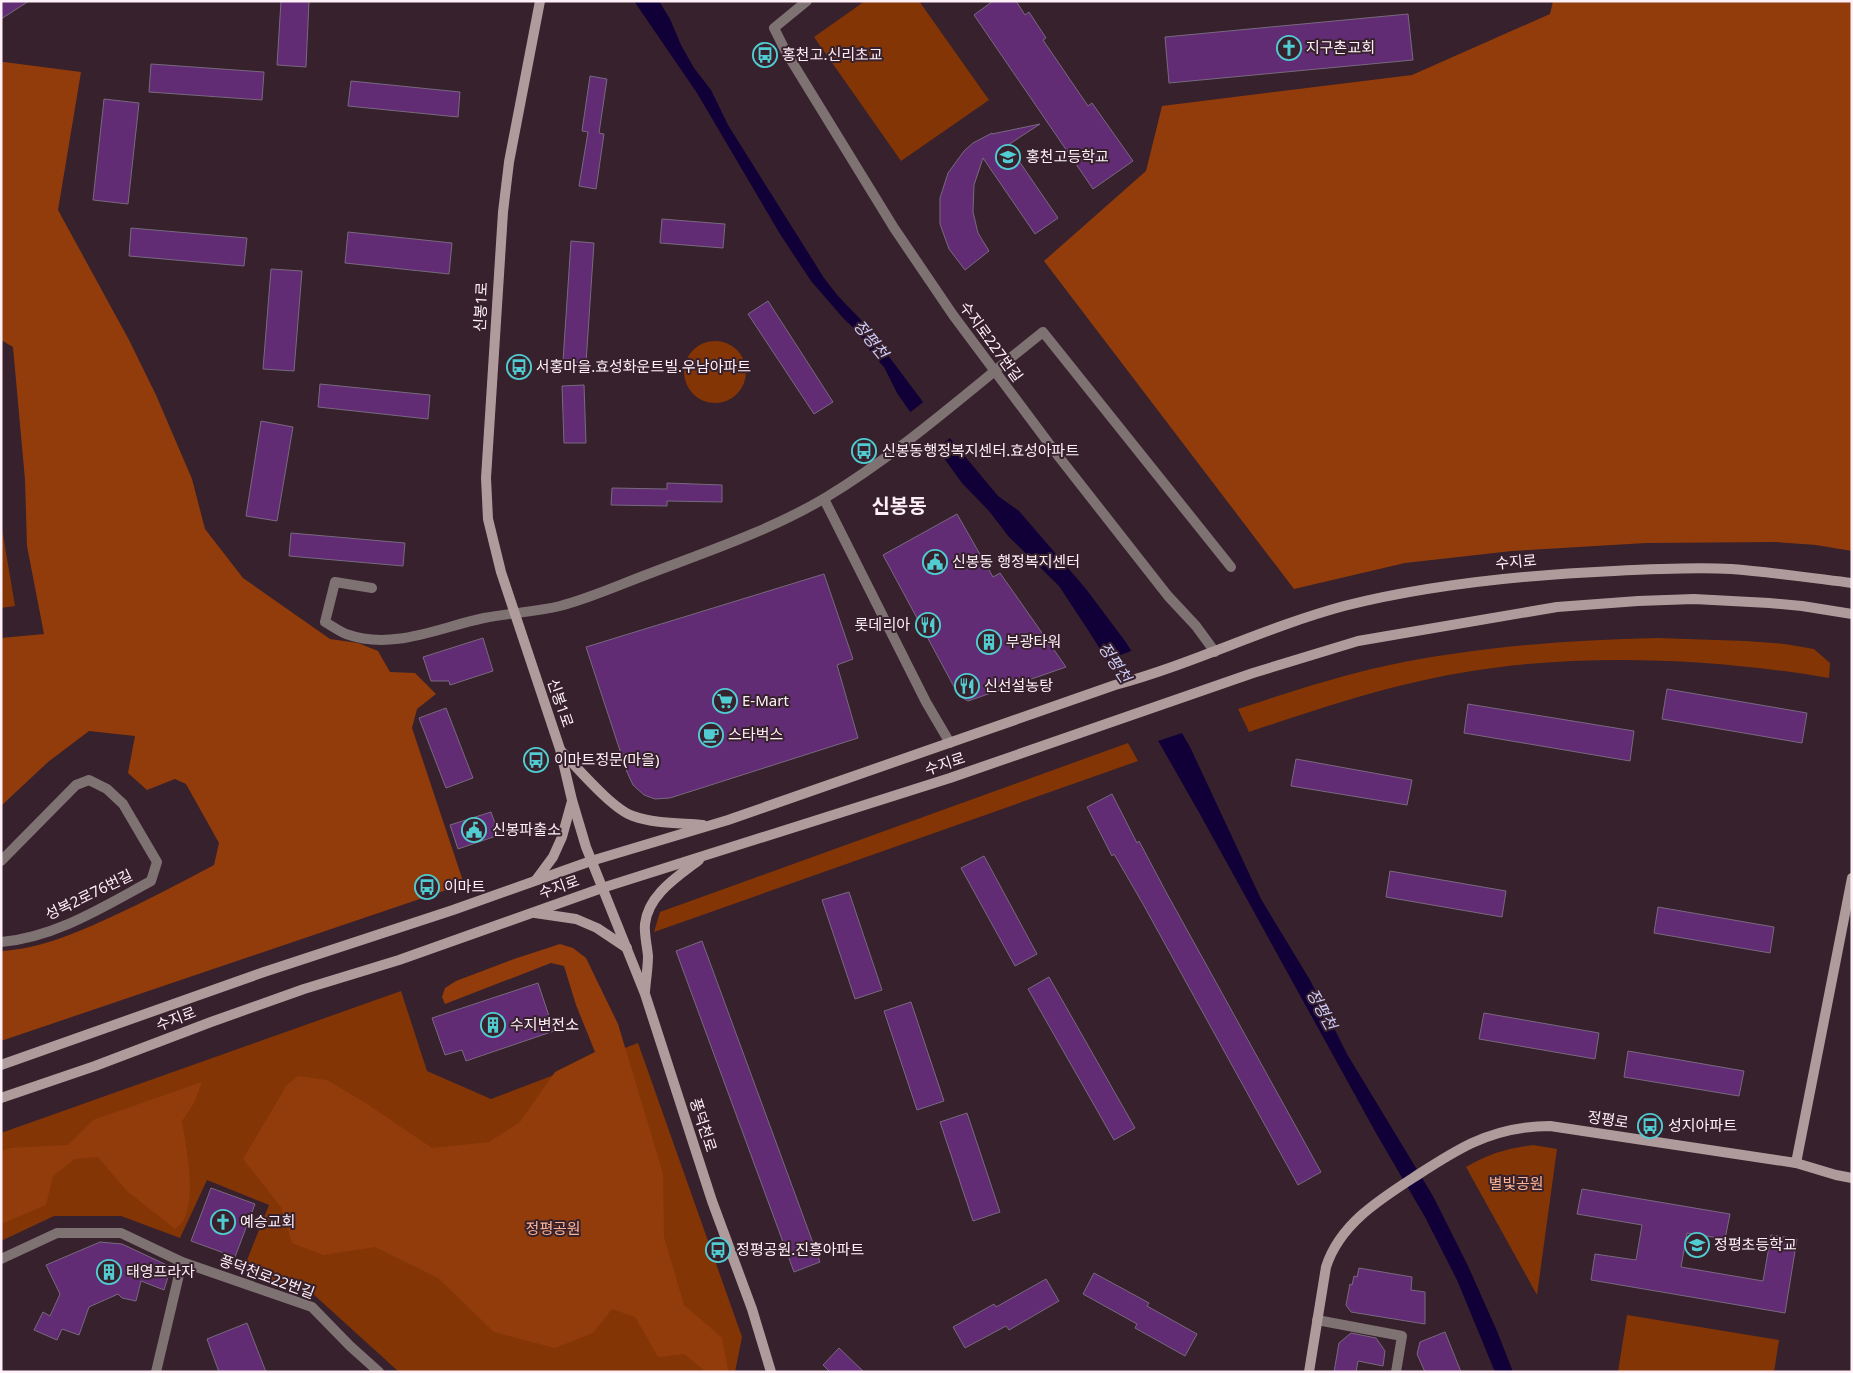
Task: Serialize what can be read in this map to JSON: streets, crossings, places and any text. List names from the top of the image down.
{
  "streets": {
    "main road": [
      "신봉1로",
      "수지로",
      "정평로",
      "풍덕천로"
    ],
    "street": ["수지로227번길", "성복2로76번길", "풍덕천로22번길"]
  },
  "crossings": [
    ["신봉1로", "수지로"],
    ["신봉1로", "풍덕천로"],
    ["수지로227번길", "수지로"],
    ["수지로", "풍덕천로"]
  ],
  "districts": ["신봉동"],
  "water": ["정평천"],
  "parks": ["별빛공원", "정평공원"],
  "places": {
    "church": ["지구촌교회", "예승교회"],
    "bus stop": [
      "홍천고.신리초교",
      "서홍마을.효성화운트빌.우남아파트",
      "신봉동행정복지센터.효성아파트",
      "이마트정문(마을)",
      "이마트",
      "성지아파트",
      "정평공원.진흥아파트"
    ],
    "school or university": ["홍천고등학교", "정평초등학교"],
    "public building": ["신봉동 행정복지센터", "신봉파출소"],
    "restaurant": ["롯데리아", "신선설농탕"],
    "building": ["부광타워", "수지변전소", "태영프라자"],
    "supermarket": ["E-Mart"],
    "cafe": ["스타벅스"]
  }
}
